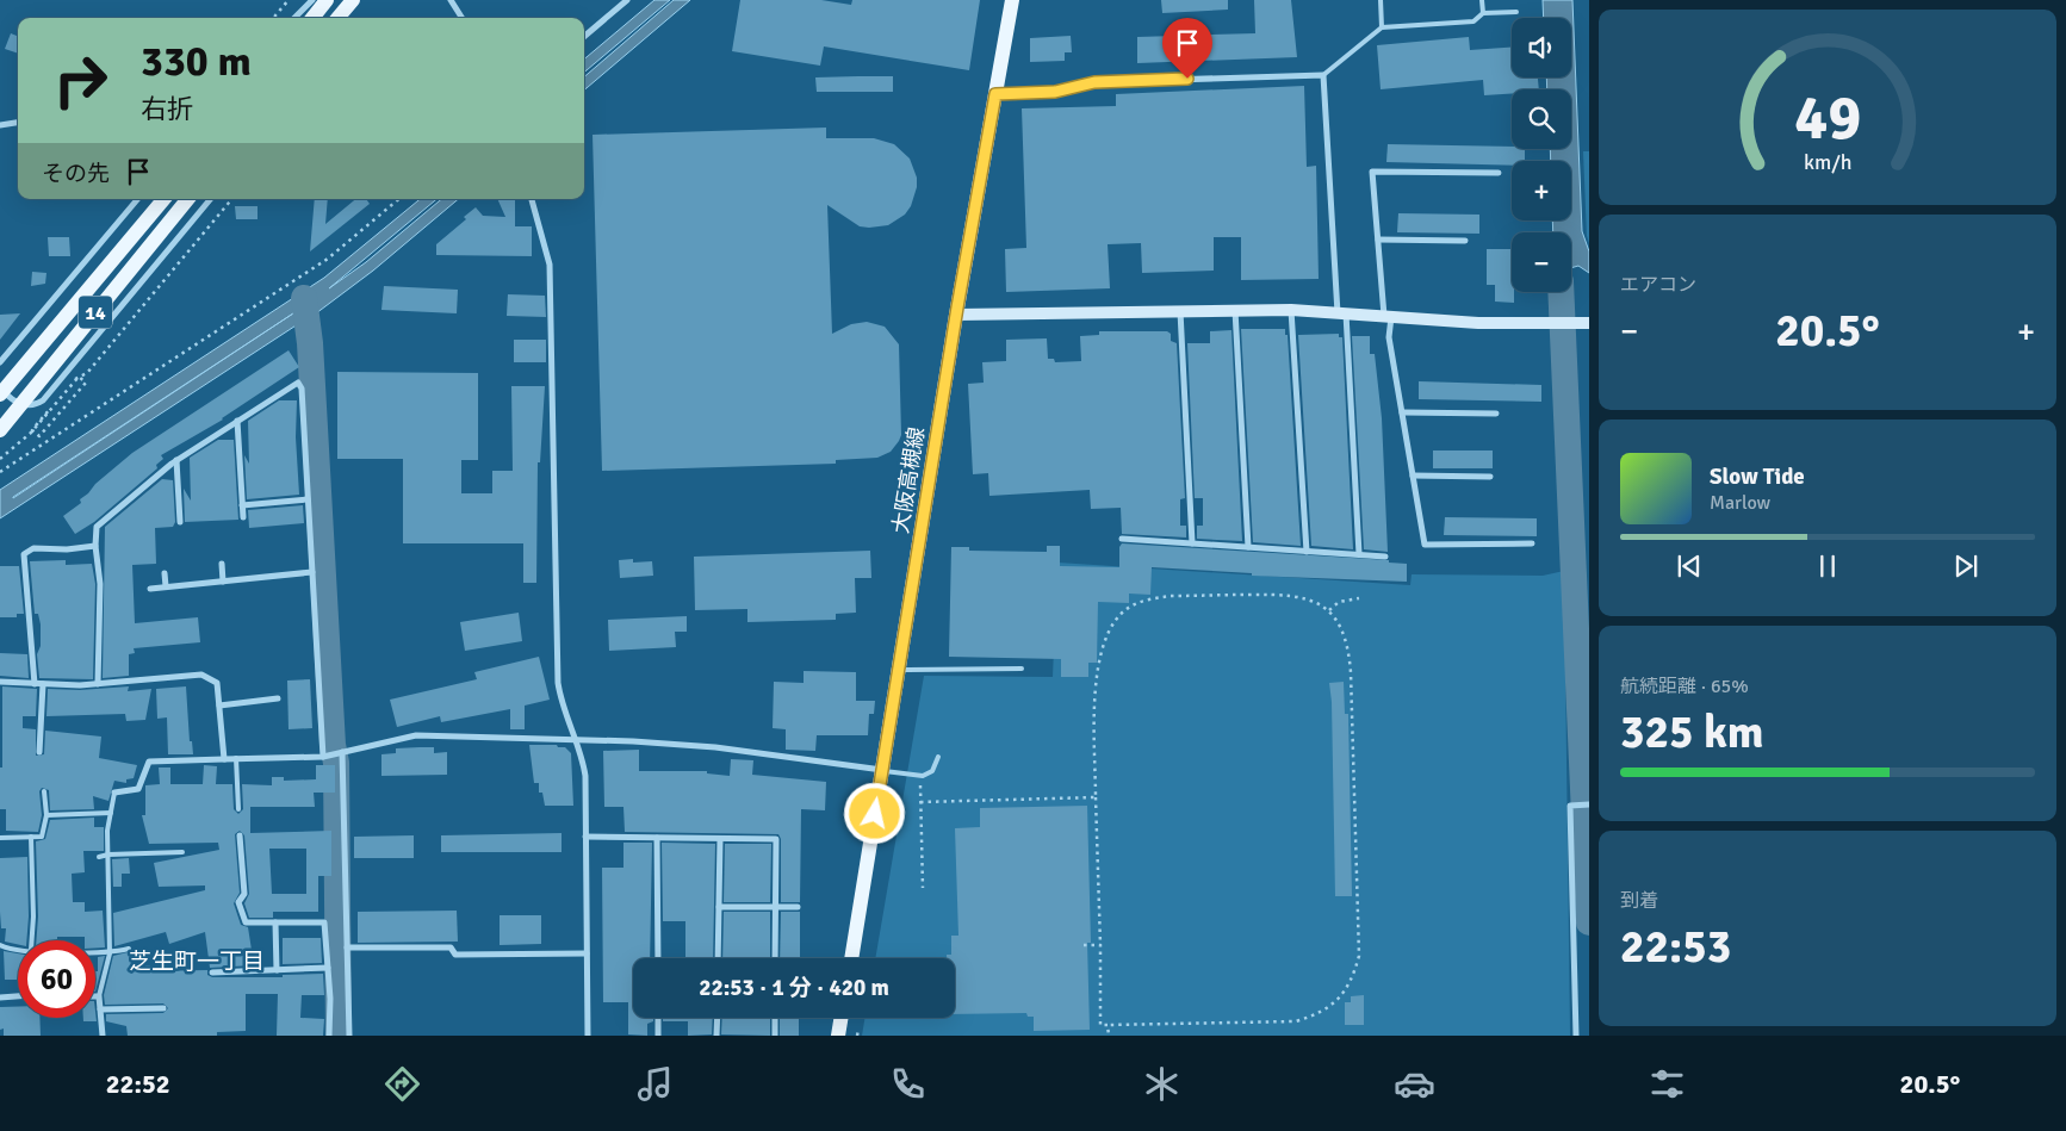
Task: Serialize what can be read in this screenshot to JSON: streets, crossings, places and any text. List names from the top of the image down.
{
  "streets": {
    "main road": ["14", "大阪高槻線"]
  },
  "districts": ["芝生町一丁目"],
  "page": {
    "map_buttons": ["+", "−"],
    "turn": ["330 m", "右折"],
    "then": "その先",
    "tile": [
      "エアコン",
      ["航続距離 · 65%", "325 km"],
      ["到着", "22:53"]
    ],
    "heat": ["−", "20.5°", "+"],
    "song": ["Slow Tide", "Marlow"],
    "limit": "60",
    "trip": "22:53 · 1 分 · 420 m",
    "tabs": ["22:52", "20.5°"],
    "gauge": ["49", "km/h"]
  }
}
